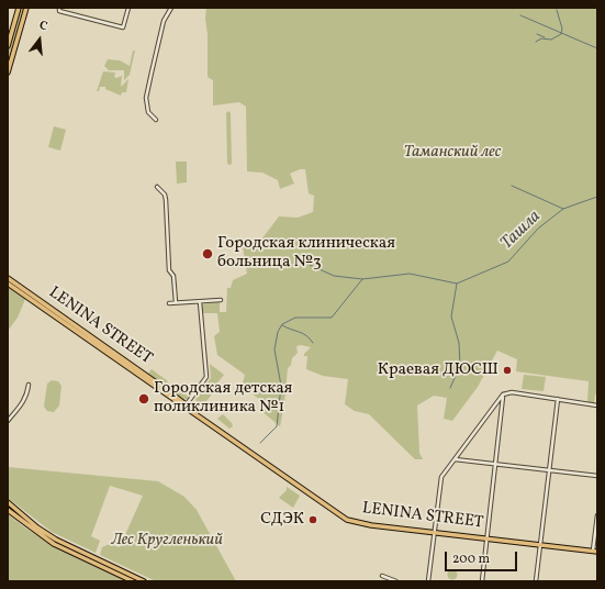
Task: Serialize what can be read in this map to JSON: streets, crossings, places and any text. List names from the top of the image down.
{
  "streets": {
    "main road": ["LENINA STREET"]
  },
  "water": ["Ташла"],
  "parks": ["Таманский лес", "Лес Кругленький"],
  "places": [
    "Городская клиническая больница №3",
    "Краевая ДЮСШ",
    "Городская детская поликлиника №1",
    "СДЭК"
  ],
  "scale_bar": "200 m",
  "north": "top"
}
